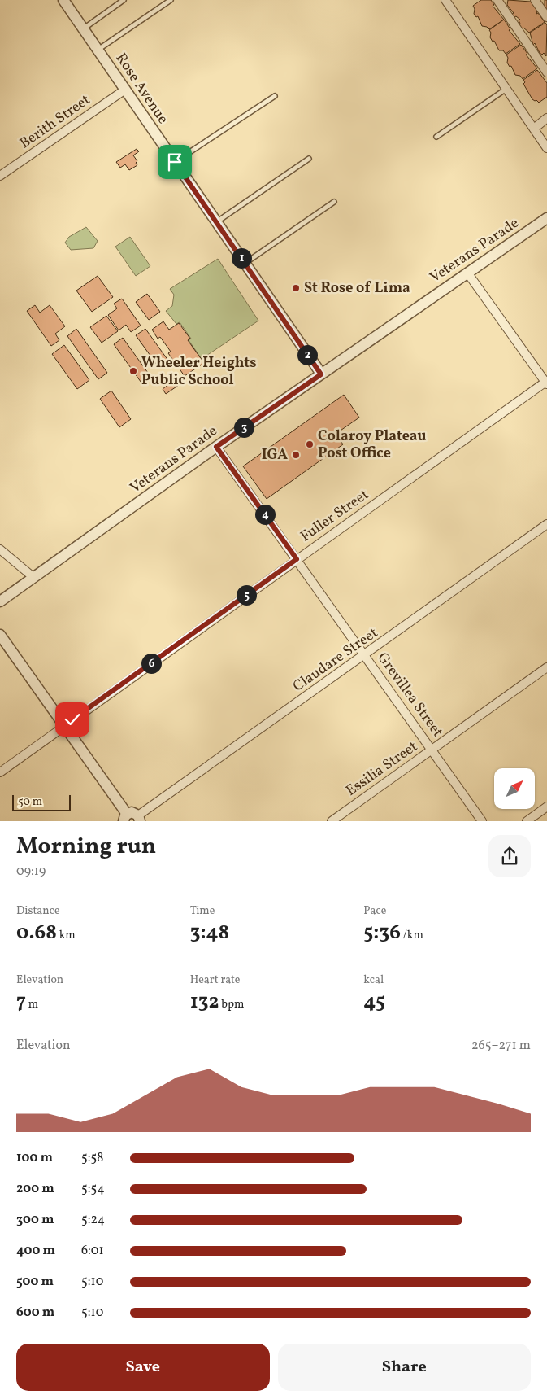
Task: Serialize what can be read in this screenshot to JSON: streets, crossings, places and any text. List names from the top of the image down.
{
  "streets": {
    "street": [
      "Rose Avenue",
      "Berith Street",
      "Veterans Parade",
      "Fuller Street",
      "Claudare Street",
      "Grevillea Street",
      "Essilia Street"
    ]
  },
  "crossings": [
    ["Rose Avenue", "Berith Street"],
    ["Rose Avenue", "Veterans Parade"],
    ["Veterans Parade", "Grevillea Street"],
    ["Fuller Street", "Grevillea Street"],
    ["Claudare Street", "Grevillea Street"],
    ["Grevillea Street", "Essilia Street"]
  ],
  "places": [
    "St Rose of Lima",
    "Wheeler Heights Public School",
    "Colaroy Plateau Post Office",
    "IGA"
  ],
  "scale_bar": "50 m",
  "north": "top right",
  "page": {
    "pins": [
      "1",
      "2",
      "3",
      "4",
      "5",
      "6"
    ],
    "scale": "50 m",
    "heading": ["Morning run", "09:19"],
    "stats": [
      ["Distance", "0.68 km"],
      ["Time", "3:48"],
      ["Pace", "5:36 /km"],
      ["Elevation", "7 m"],
      ["Heart rate", "132 bpm"],
      ["kcal", "45"]
    ],
    "chart": ["Elevation", "265–271 m"],
    "list": [
      {
        "name": "100 m",
        "note": "5:58"
      },
      {
        "name": "200 m",
        "note": "5:54"
      },
      {
        "name": "300 m",
        "note": "5:24"
      },
      {
        "name": "400 m",
        "note": "6:01"
      },
      {
        "name": "500 m",
        "note": "5:10"
      },
      {
        "name": "600 m",
        "note": "5:10"
      }
    ],
    "buttons": ["Save", "Share"]
  }
}
